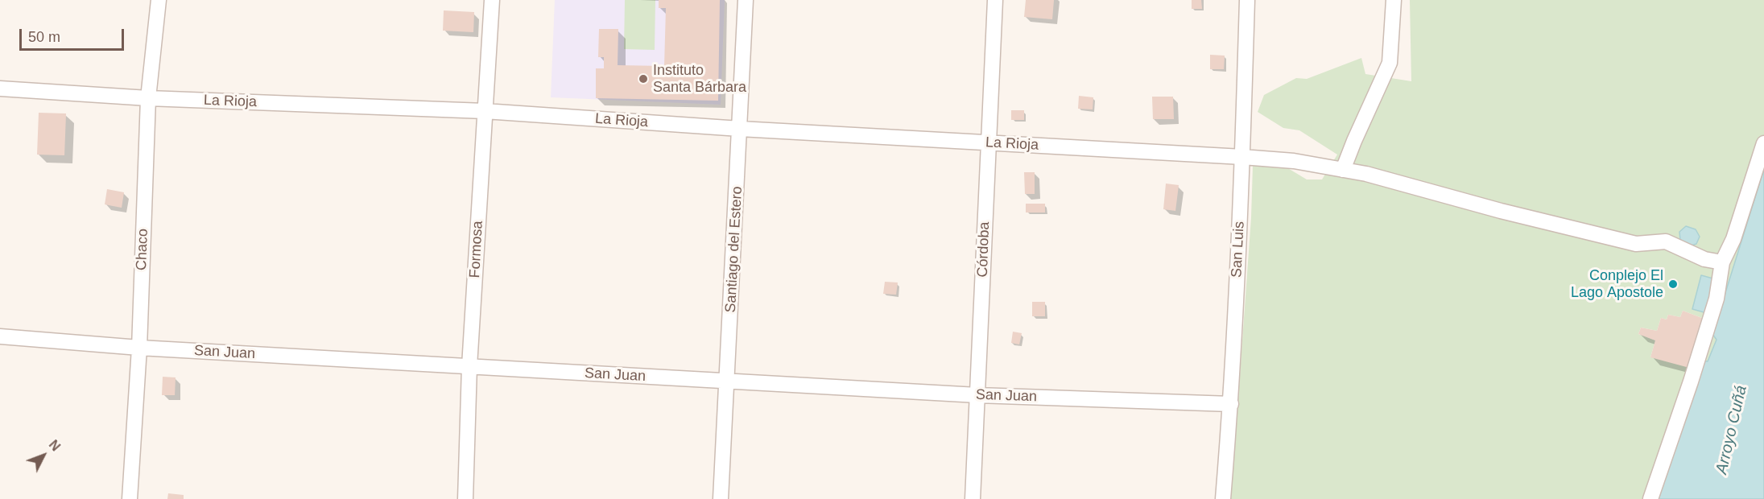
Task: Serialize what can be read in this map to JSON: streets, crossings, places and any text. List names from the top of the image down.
{
  "streets": {
    "street": [
      "La Rioja",
      "Chaco",
      "Formosa",
      "Santiago del Estero",
      "Córdoba",
      "San Luis",
      "San Juan"
    ]
  },
  "crossings": [
    ["La Rioja", "Chaco"],
    ["La Rioja", "Formosa"],
    ["La Rioja", "Santiago del Estero"],
    ["La Rioja", "Córdoba"],
    ["La Rioja", "San Luis"],
    ["Chaco", "San Juan"],
    ["Formosa", "San Juan"],
    ["Santiago del Estero", "San Juan"],
    ["Córdoba", "San Juan"],
    ["San Luis", "San Juan"]
  ],
  "water": ["Arroyo Cuñá"],
  "places": ["Instituto Santa Bárbara", "Conplejo El Lago Apostole"],
  "scale_bar": "50 m",
  "north": "top right"
}
